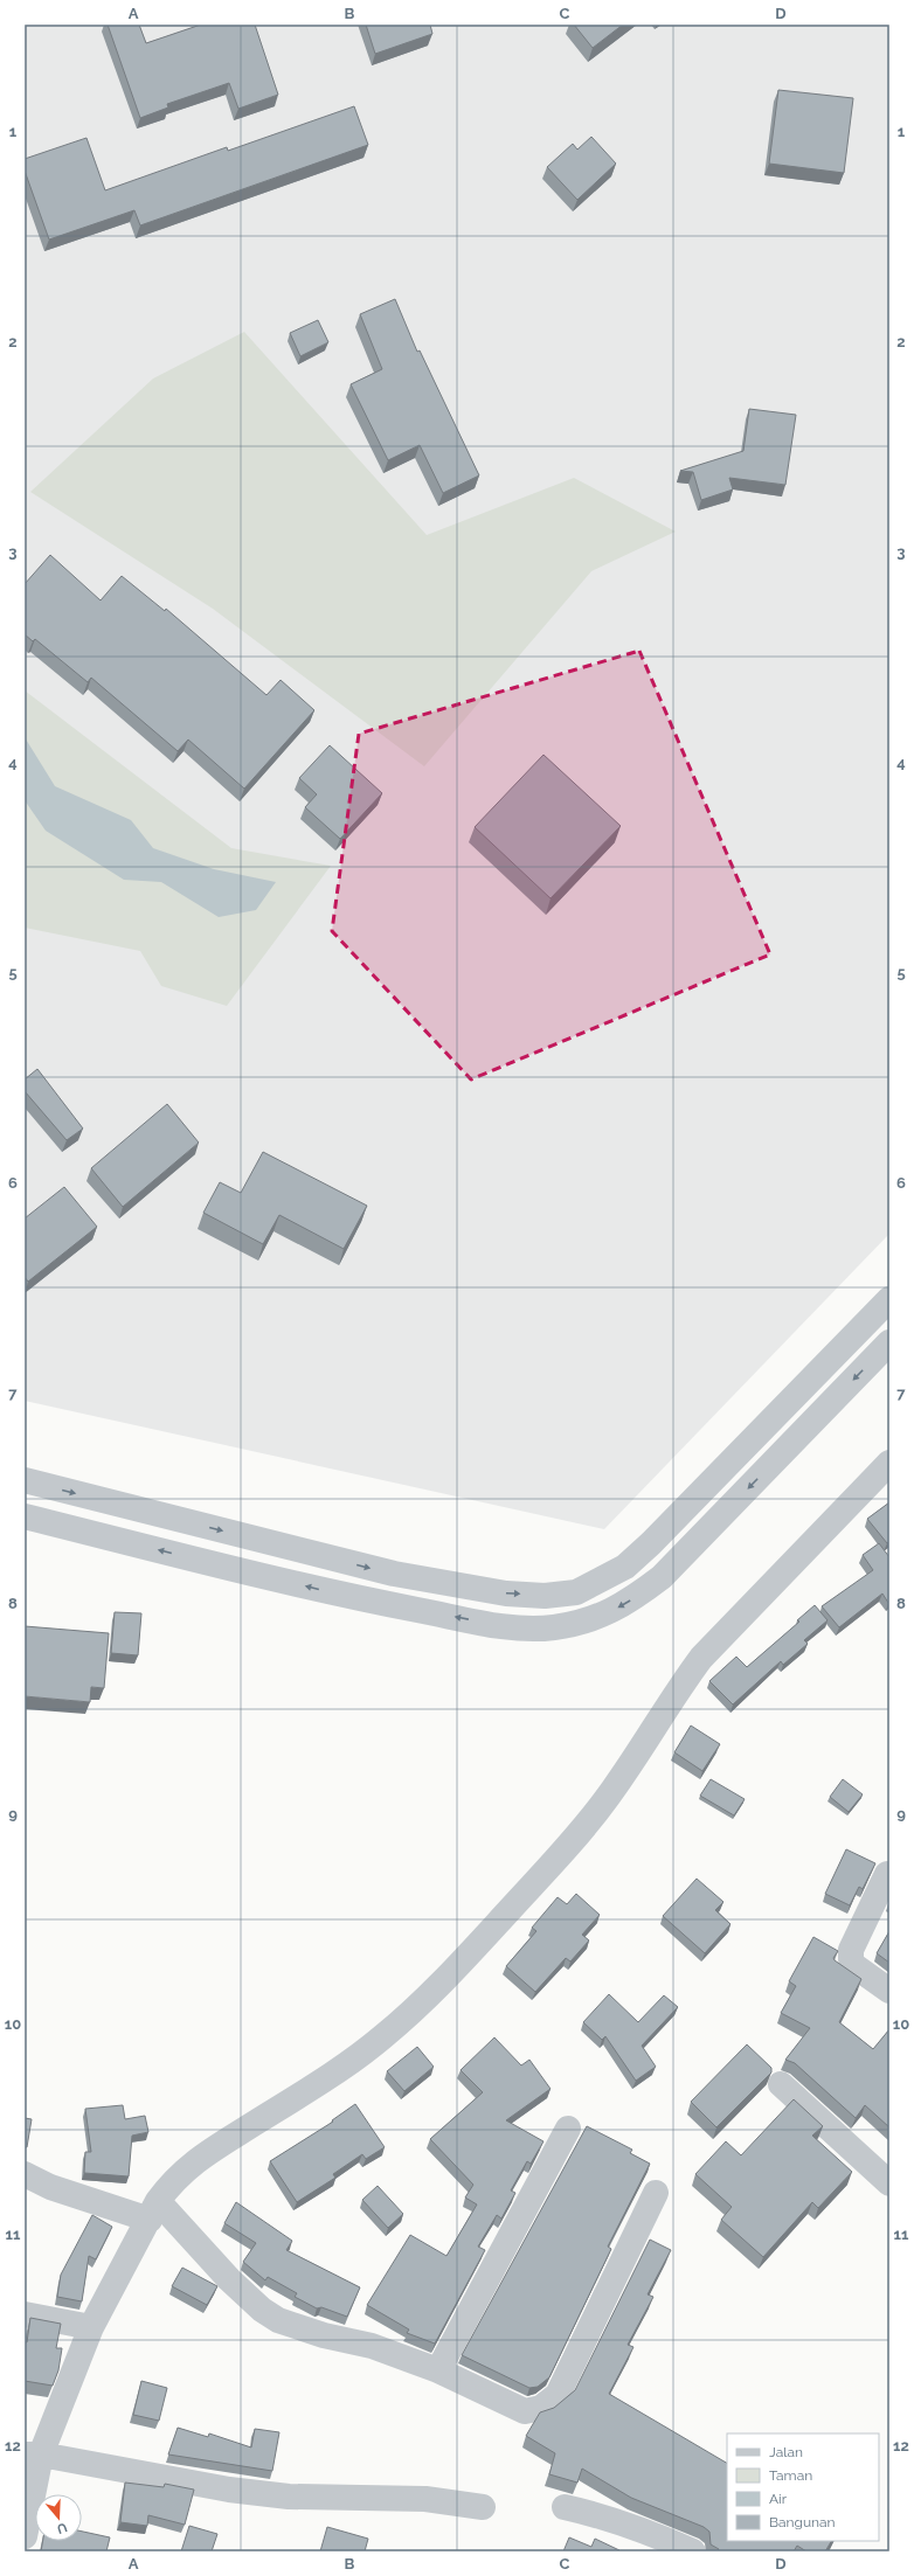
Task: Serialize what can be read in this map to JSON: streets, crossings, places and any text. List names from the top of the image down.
{
  "legend": [
    "Jalan",
    "Taman",
    "Air",
    "Bangunan"
  ],
  "north": "bottom",
  "grid": {
    "columns": [
      "A",
      "B",
      "C",
      "D"
    ],
    "rows": [
      "1",
      "2",
      "3",
      "4",
      "5",
      "6",
      "7",
      "8",
      "9",
      "10",
      "11",
      "12"
    ]
  }
}
